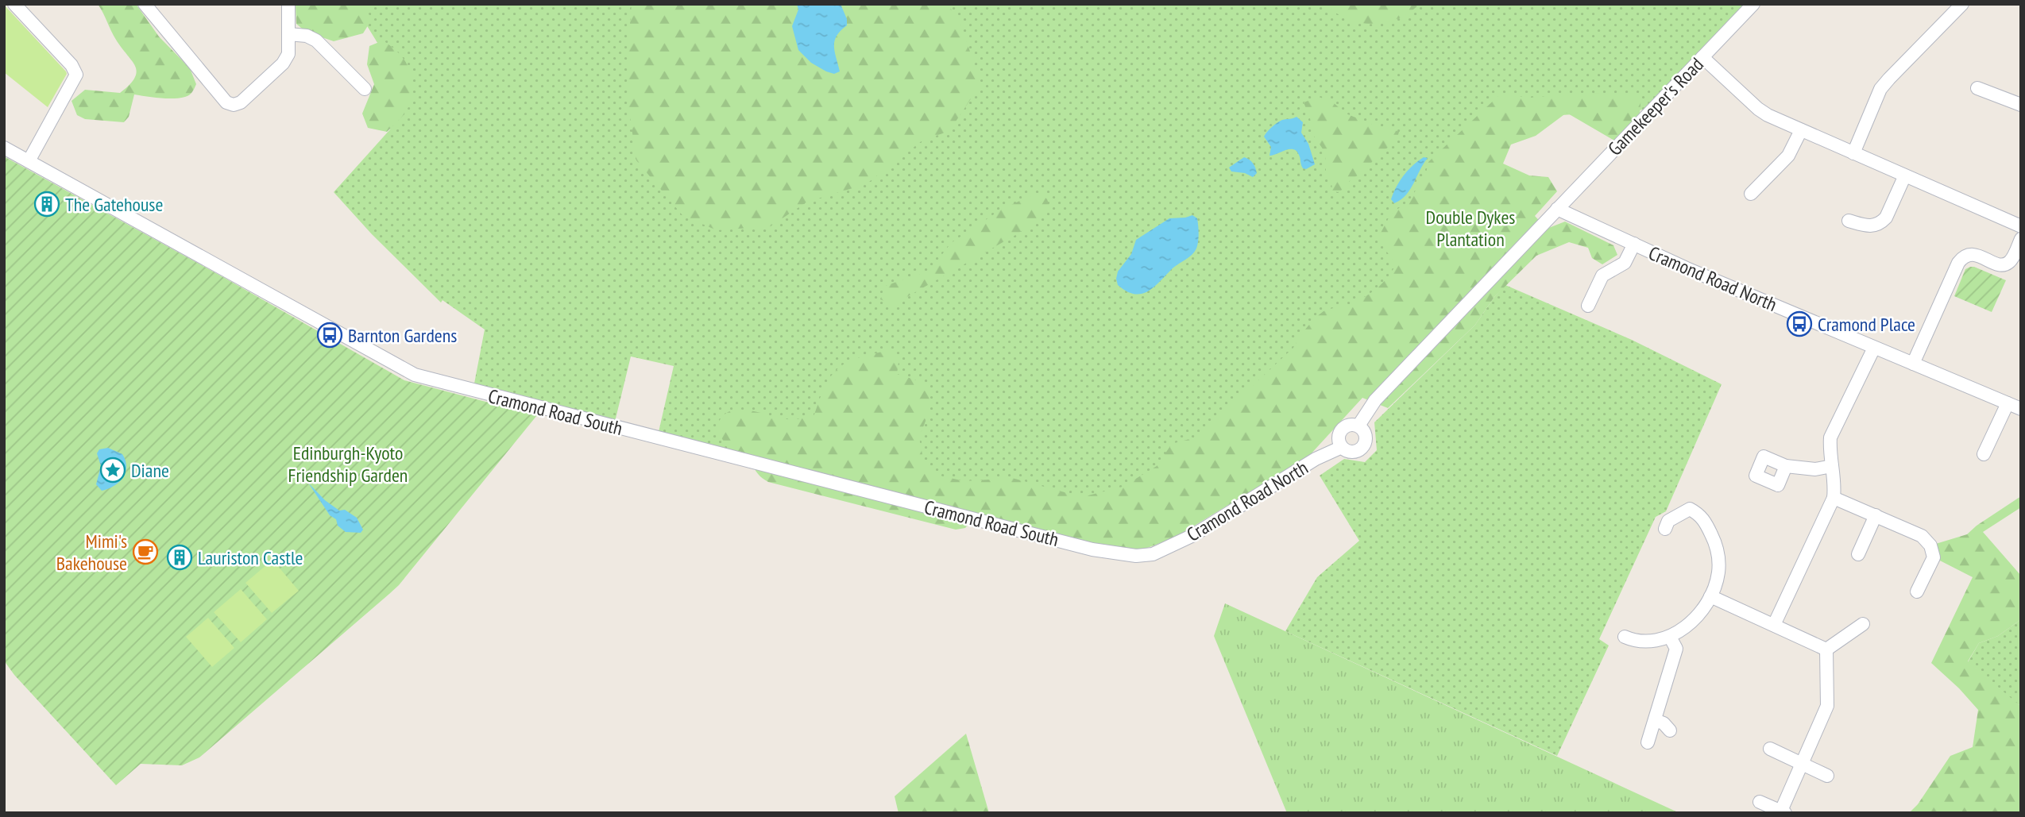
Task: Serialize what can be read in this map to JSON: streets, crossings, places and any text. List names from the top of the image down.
{
  "streets": {
    "street": ["Gamekeeper's Road", "Cramond Road North", "Cramond Road South"]
  },
  "crossings": [
    ["Gamekeeper's Road", "Cramond Road North"],
    ["Cramond Road North", "Cramond Road South"]
  ],
  "parks": ["Double Dykes Plantation", "Edinburgh-Kyoto Friendship Garden"],
  "places": {
    "building": ["The Gatehouse", "Lauriston Castle"],
    "bus stop": ["Cramond Place", "Barnton Gardens"],
    "place": ["Diane"],
    "cafe": ["Mimi's Bakehouse"]
  }
}
